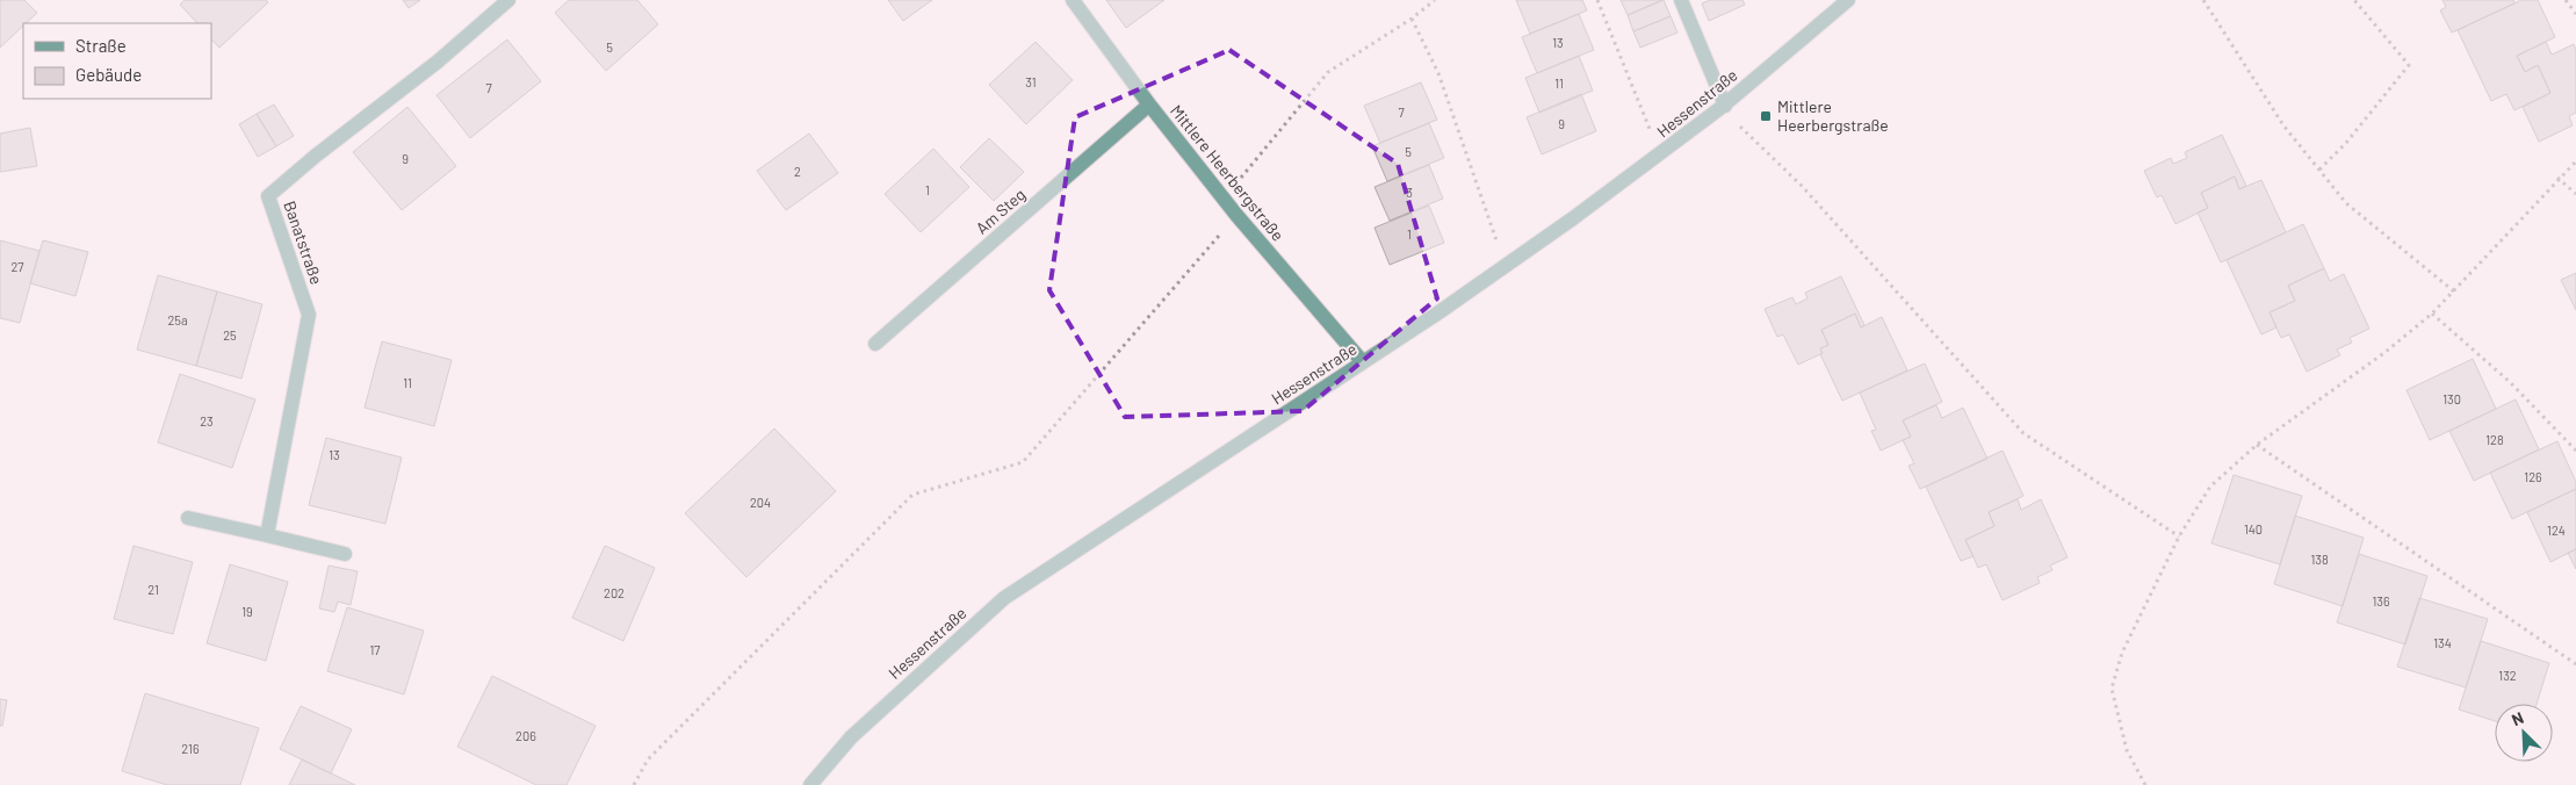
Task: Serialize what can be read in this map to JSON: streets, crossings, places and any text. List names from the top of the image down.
{
  "streets": {
    "street": [
      "Hessenstraße",
      "Mittlere Heerbergstraße",
      "Am Steg",
      "Banatstraße"
    ]
  },
  "crossings": [
    ["Hessenstraße", "Mittlere Heerbergstraße"],
    ["Mittlere Heerbergstraße", "Am Steg"]
  ],
  "places": {
    "transit": ["Mittlere Heerbergstraße"]
  },
  "house_numbers": [
    "13",
    "5",
    "31",
    "11",
    "7",
    "7",
    "9",
    "5",
    "9",
    "2",
    "1",
    "3",
    "1",
    "27",
    "25a",
    "25",
    "11",
    "130",
    "23",
    "128",
    "13",
    "126",
    "204",
    "140",
    "124",
    "138",
    "21",
    "202",
    "136",
    "19",
    "134",
    "17",
    "132",
    "206",
    "216"
  ],
  "legend": ["Straße", "Gebäude"],
  "north": "top left"
}
